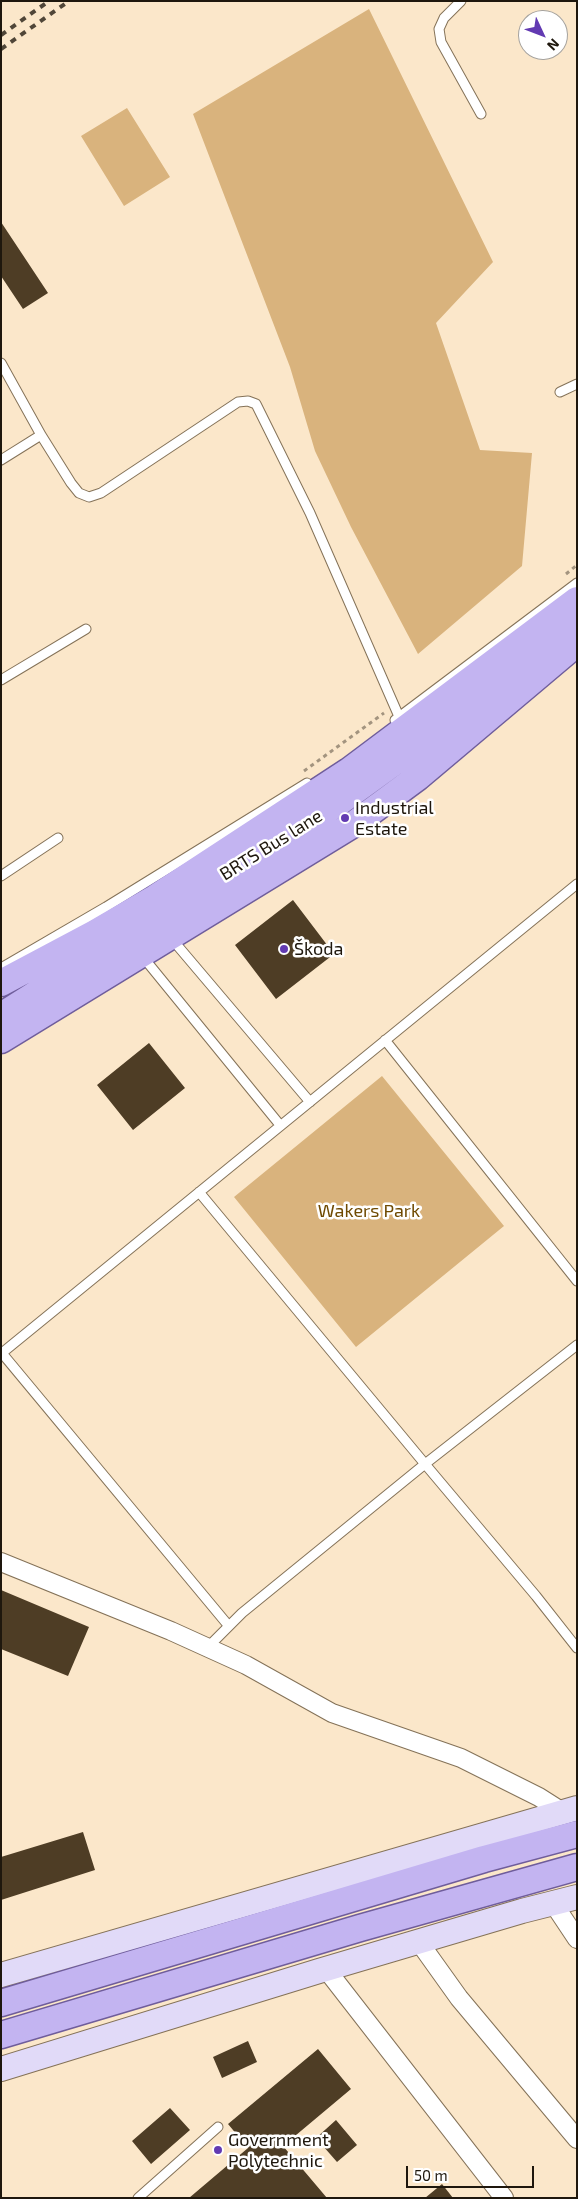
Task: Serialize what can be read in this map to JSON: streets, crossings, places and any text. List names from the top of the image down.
{
  "streets": {
    "main road": ["BRTS Bus lane"]
  },
  "parks": ["Wakers Park"],
  "places": ["Industrial Estate", "Škoda", "Government Polytechnic"],
  "scale_bar": "50 m",
  "north": "bottom right"
}
